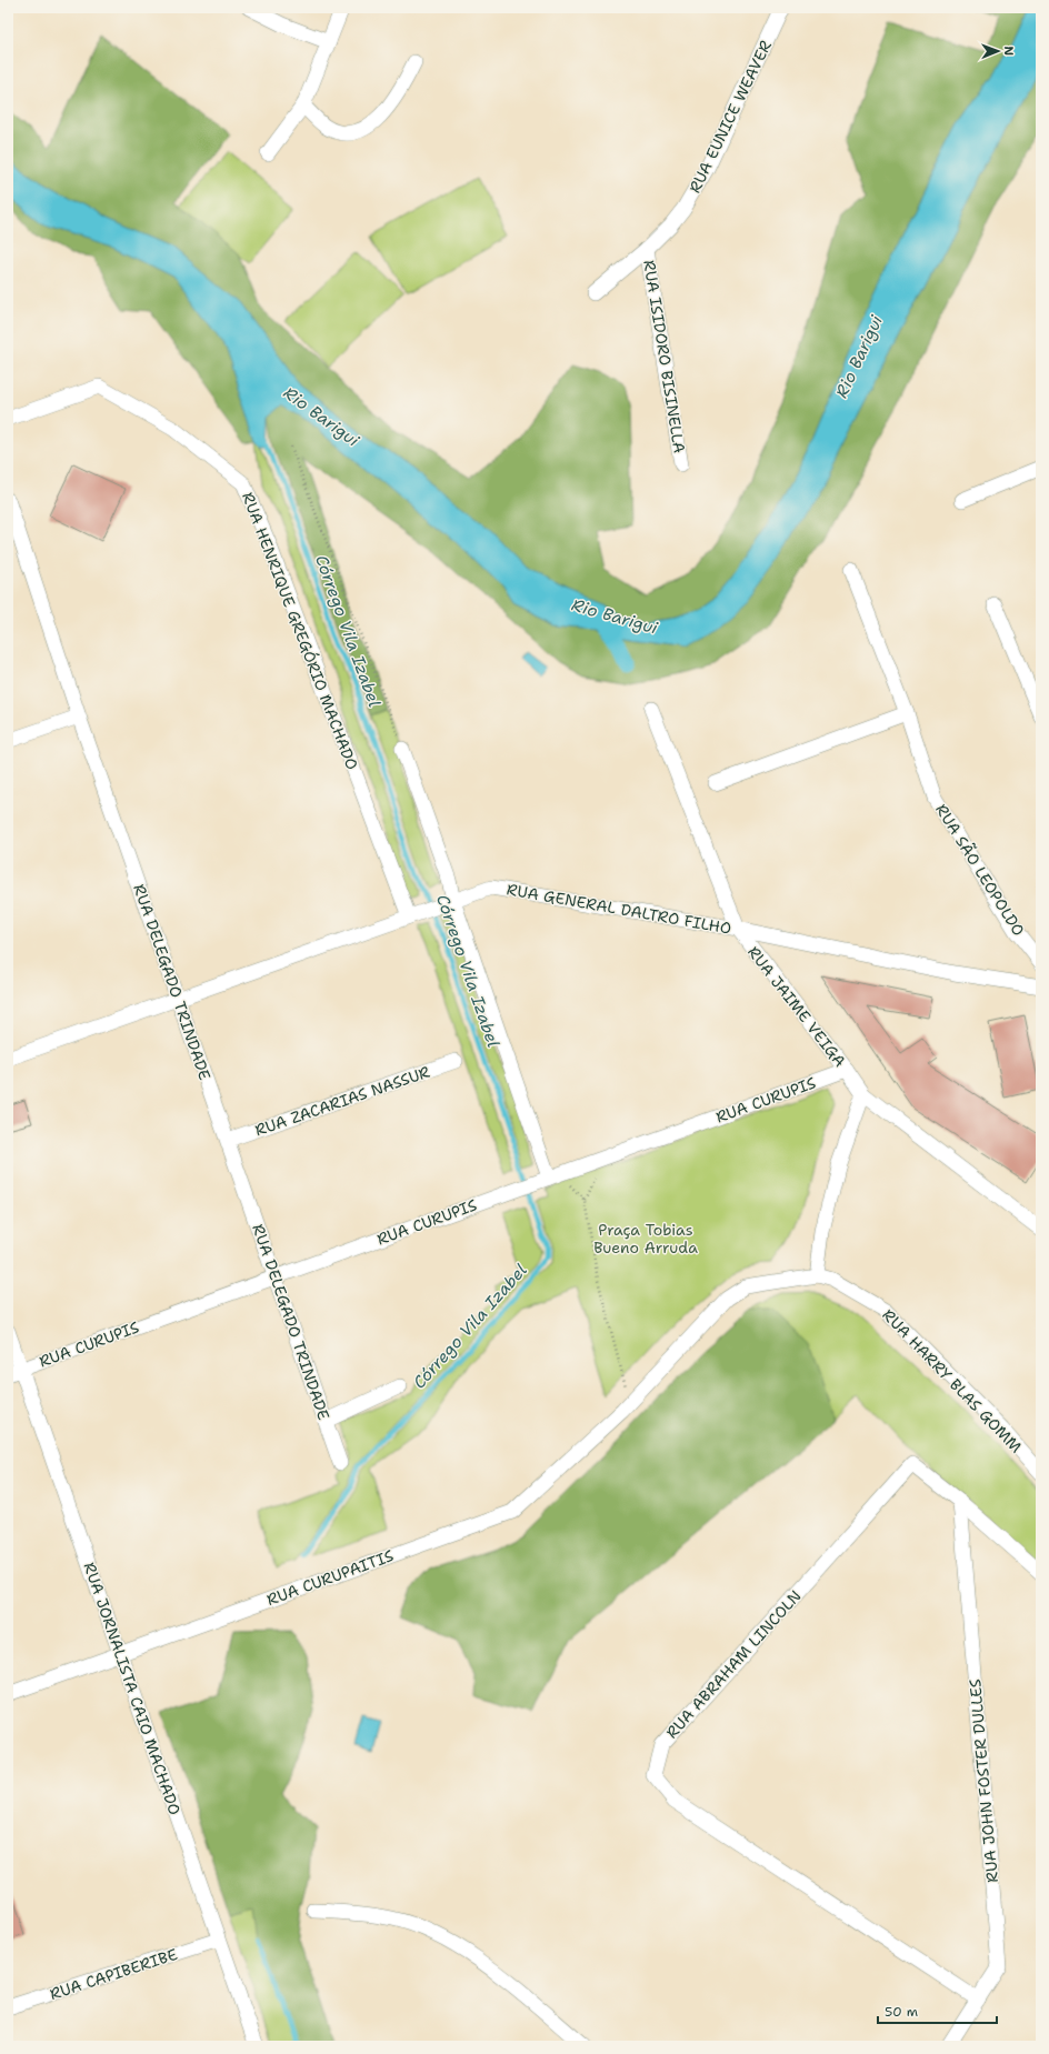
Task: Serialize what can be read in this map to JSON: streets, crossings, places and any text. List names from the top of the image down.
{
  "streets": {
    "street": [
      "RUA EUNICE WEAVER",
      "RUA ISIDORO BISINELLA",
      "RUA HENRIQUE GREGÓRIO MACHADO",
      "RUA SÃO LEOPOLDO",
      "RUA GENERAL DALTRO FILHO",
      "RUA DELEGADO TRINDADE",
      "RUA JAIME VEIGA",
      "RUA CURUPIS",
      "RUA ZACARIAS NASSUR",
      "RUA HARRY BLAS GOMM",
      "RUA CURUPAITIS",
      "RUA ABRAHAM LINCOLN",
      "RUA JORNALISTA CAIO MACHADO",
      "RUA JOHN FOSTER DULLES",
      "RUA CAPIBERIBE"
    ]
  },
  "crossings": [
    ["RUA EUNICE WEAVER", "RUA ISIDORO BISINELLA"],
    ["RUA HENRIQUE GREGÓRIO MACHADO", "RUA GENERAL DALTRO FILHO"],
    ["RUA GENERAL DALTRO FILHO", "RUA DELEGADO TRINDADE"],
    ["RUA GENERAL DALTRO FILHO", "RUA JAIME VEIGA"],
    ["RUA DELEGADO TRINDADE", "RUA CURUPIS"],
    ["RUA DELEGADO TRINDADE", "RUA ZACARIAS NASSUR"],
    ["RUA JAIME VEIGA", "RUA CURUPIS"],
    ["RUA CURUPIS", "RUA JORNALISTA CAIO MACHADO"],
    ["RUA HARRY BLAS GOMM", "RUA CURUPAITIS"],
    ["RUA CURUPAITIS", "RUA JORNALISTA CAIO MACHADO"],
    ["RUA ABRAHAM LINCOLN", "RUA JOHN FOSTER DULLES"],
    ["RUA JORNALISTA CAIO MACHADO", "RUA CAPIBERIBE"]
  ],
  "water": ["Rio Barigui", "Córrego Vila Izabel"],
  "parks": ["Praça Tobias Bueno Arruda"],
  "scale_bar": "50 m",
  "north": "right"
}
